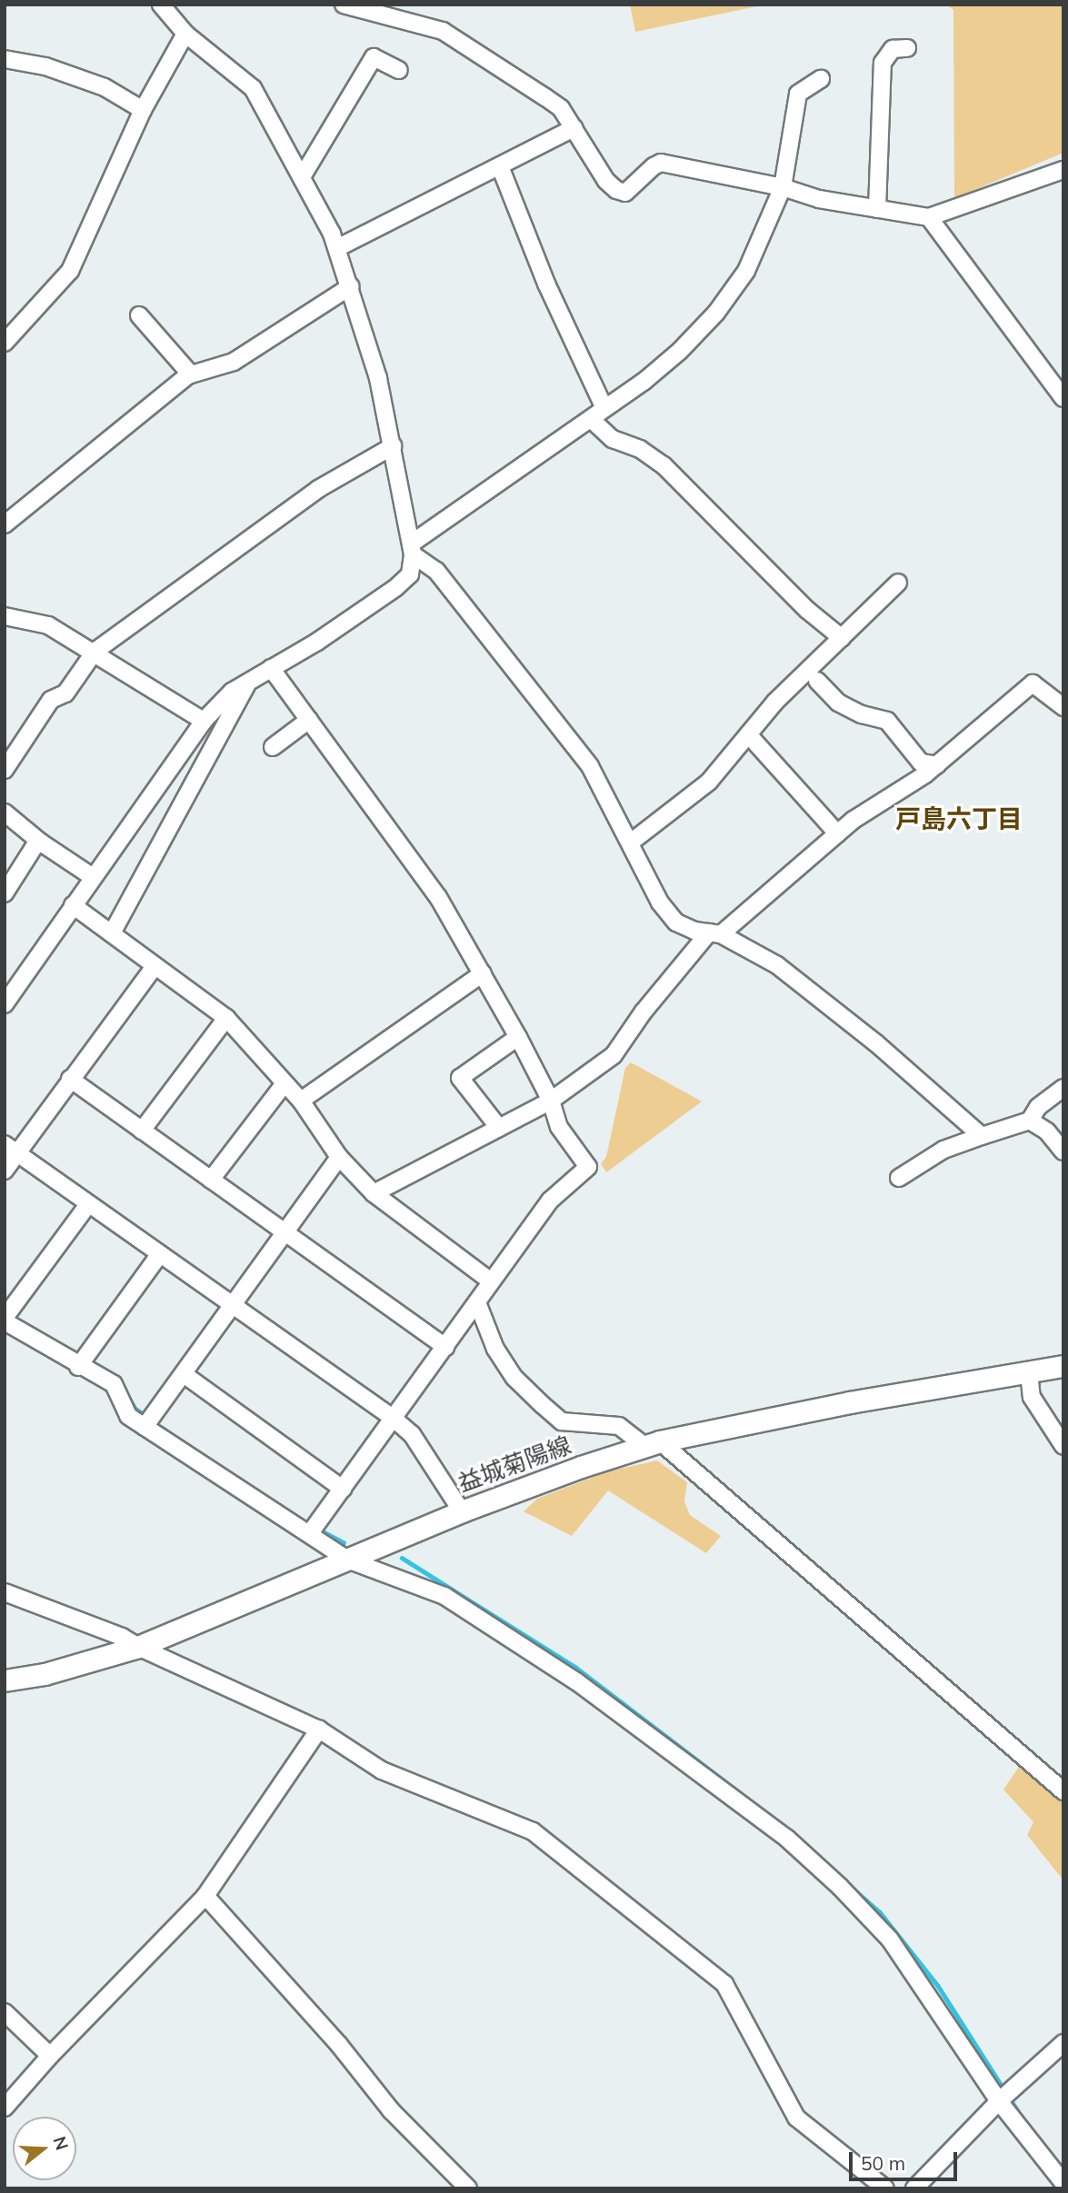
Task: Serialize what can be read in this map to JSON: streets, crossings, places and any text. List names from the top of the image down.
{
  "streets": {
    "main road": ["益城菊陽線"]
  },
  "districts": ["戸島六丁目"],
  "scale_bar": "50 m",
  "north": "right"
}
